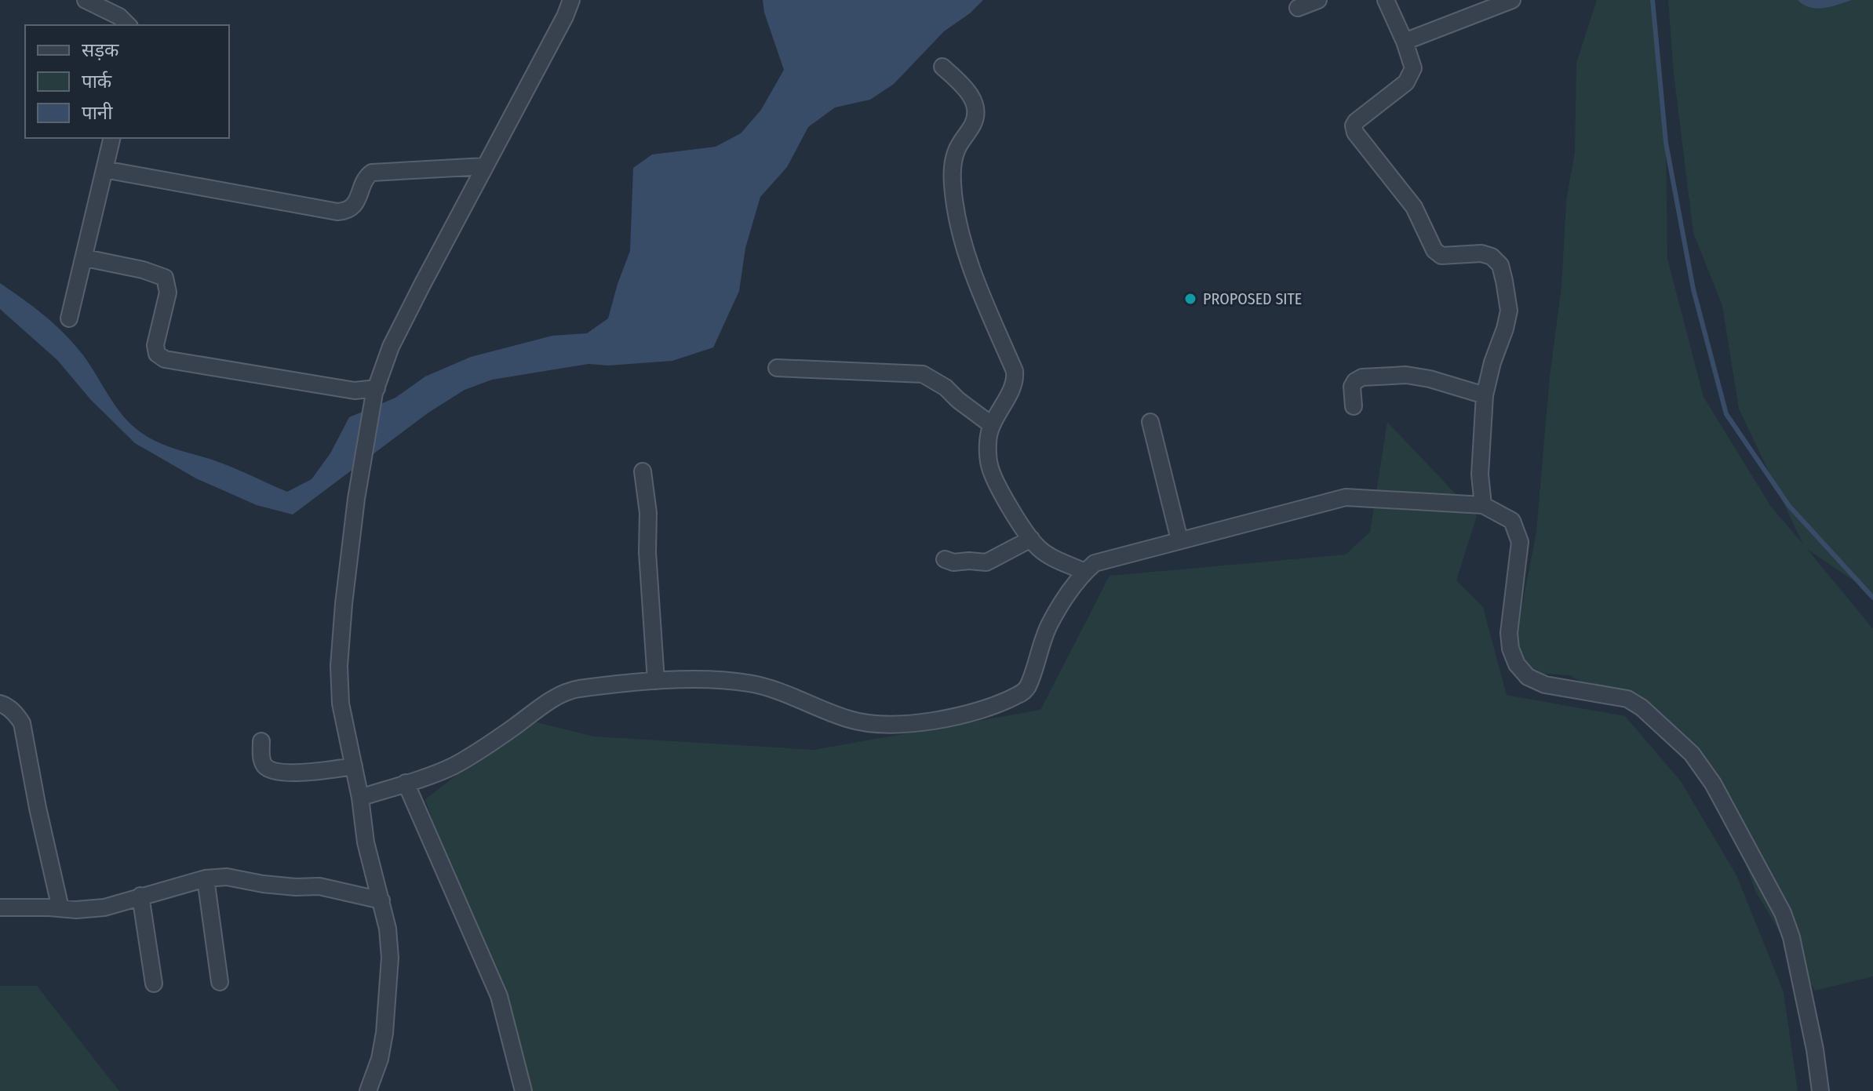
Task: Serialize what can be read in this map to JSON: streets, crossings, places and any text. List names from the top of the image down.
{
  "places": ["PROPOSED SITE"],
  "legend": ["सड़क", "पार्क", "पानी"]
}
